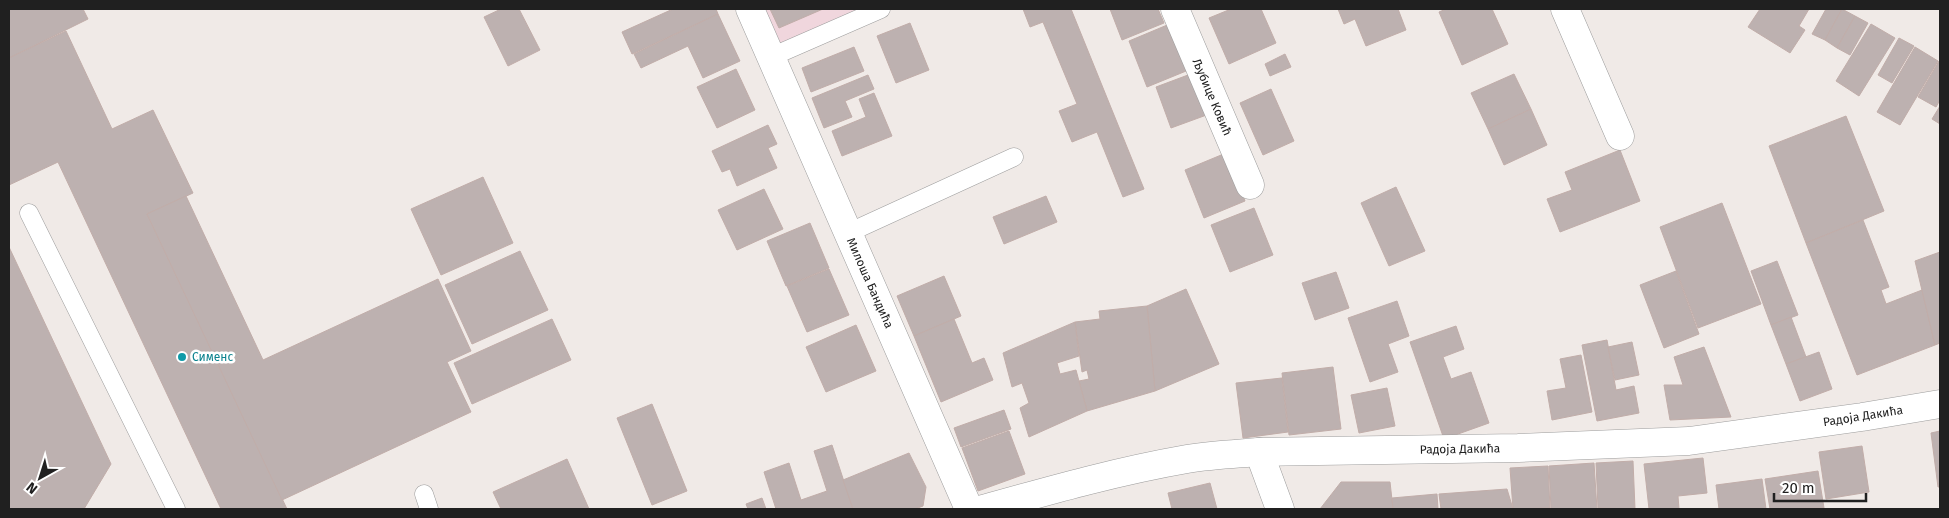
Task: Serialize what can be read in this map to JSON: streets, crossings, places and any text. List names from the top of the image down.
{
  "streets": {
    "street": ["Љубице Ковић", "Милоша Бандића", "Радоја Дакића"]
  },
  "places": ["Сименс"],
  "scale_bar": "20 m",
  "north": "bottom left"
}
